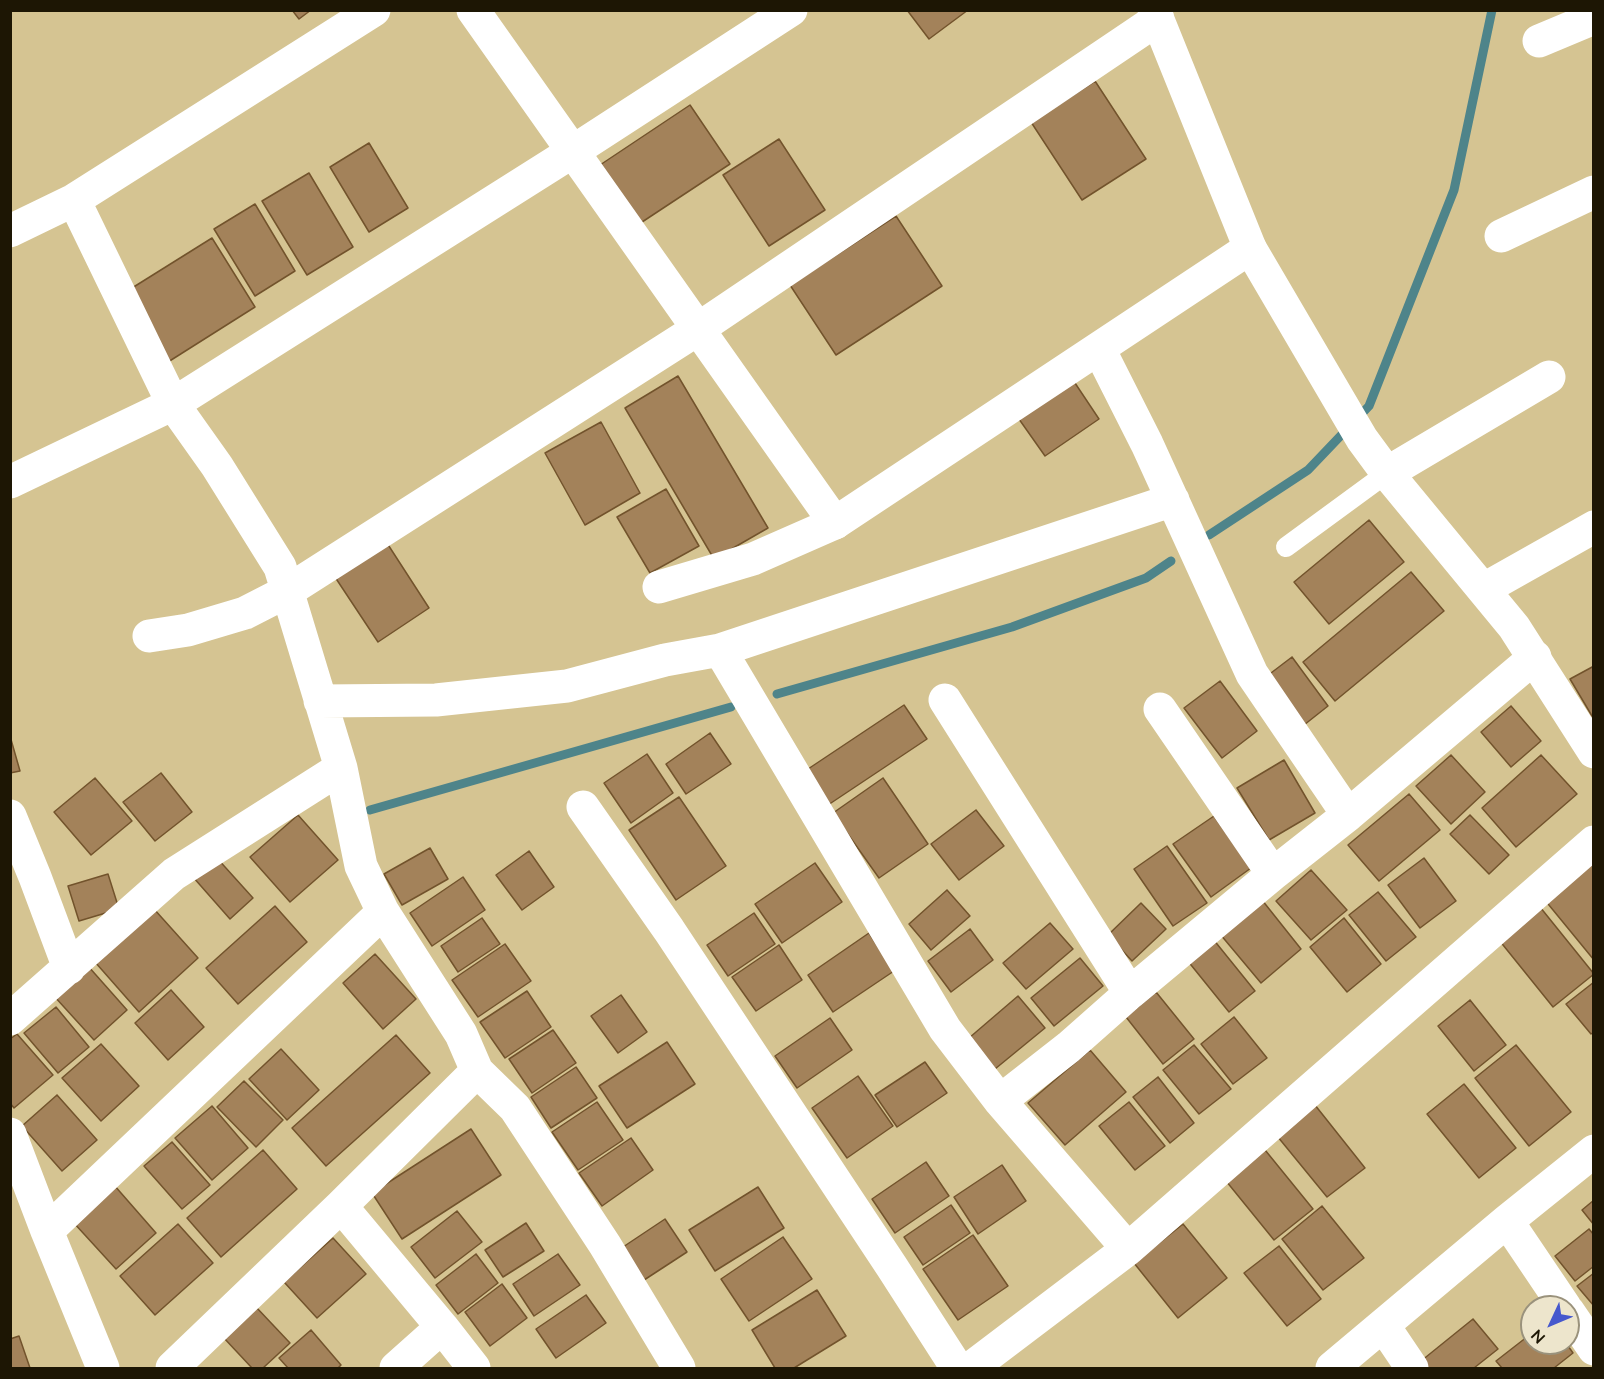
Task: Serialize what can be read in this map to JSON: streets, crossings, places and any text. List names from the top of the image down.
{
  "north": "bottom left"
}
